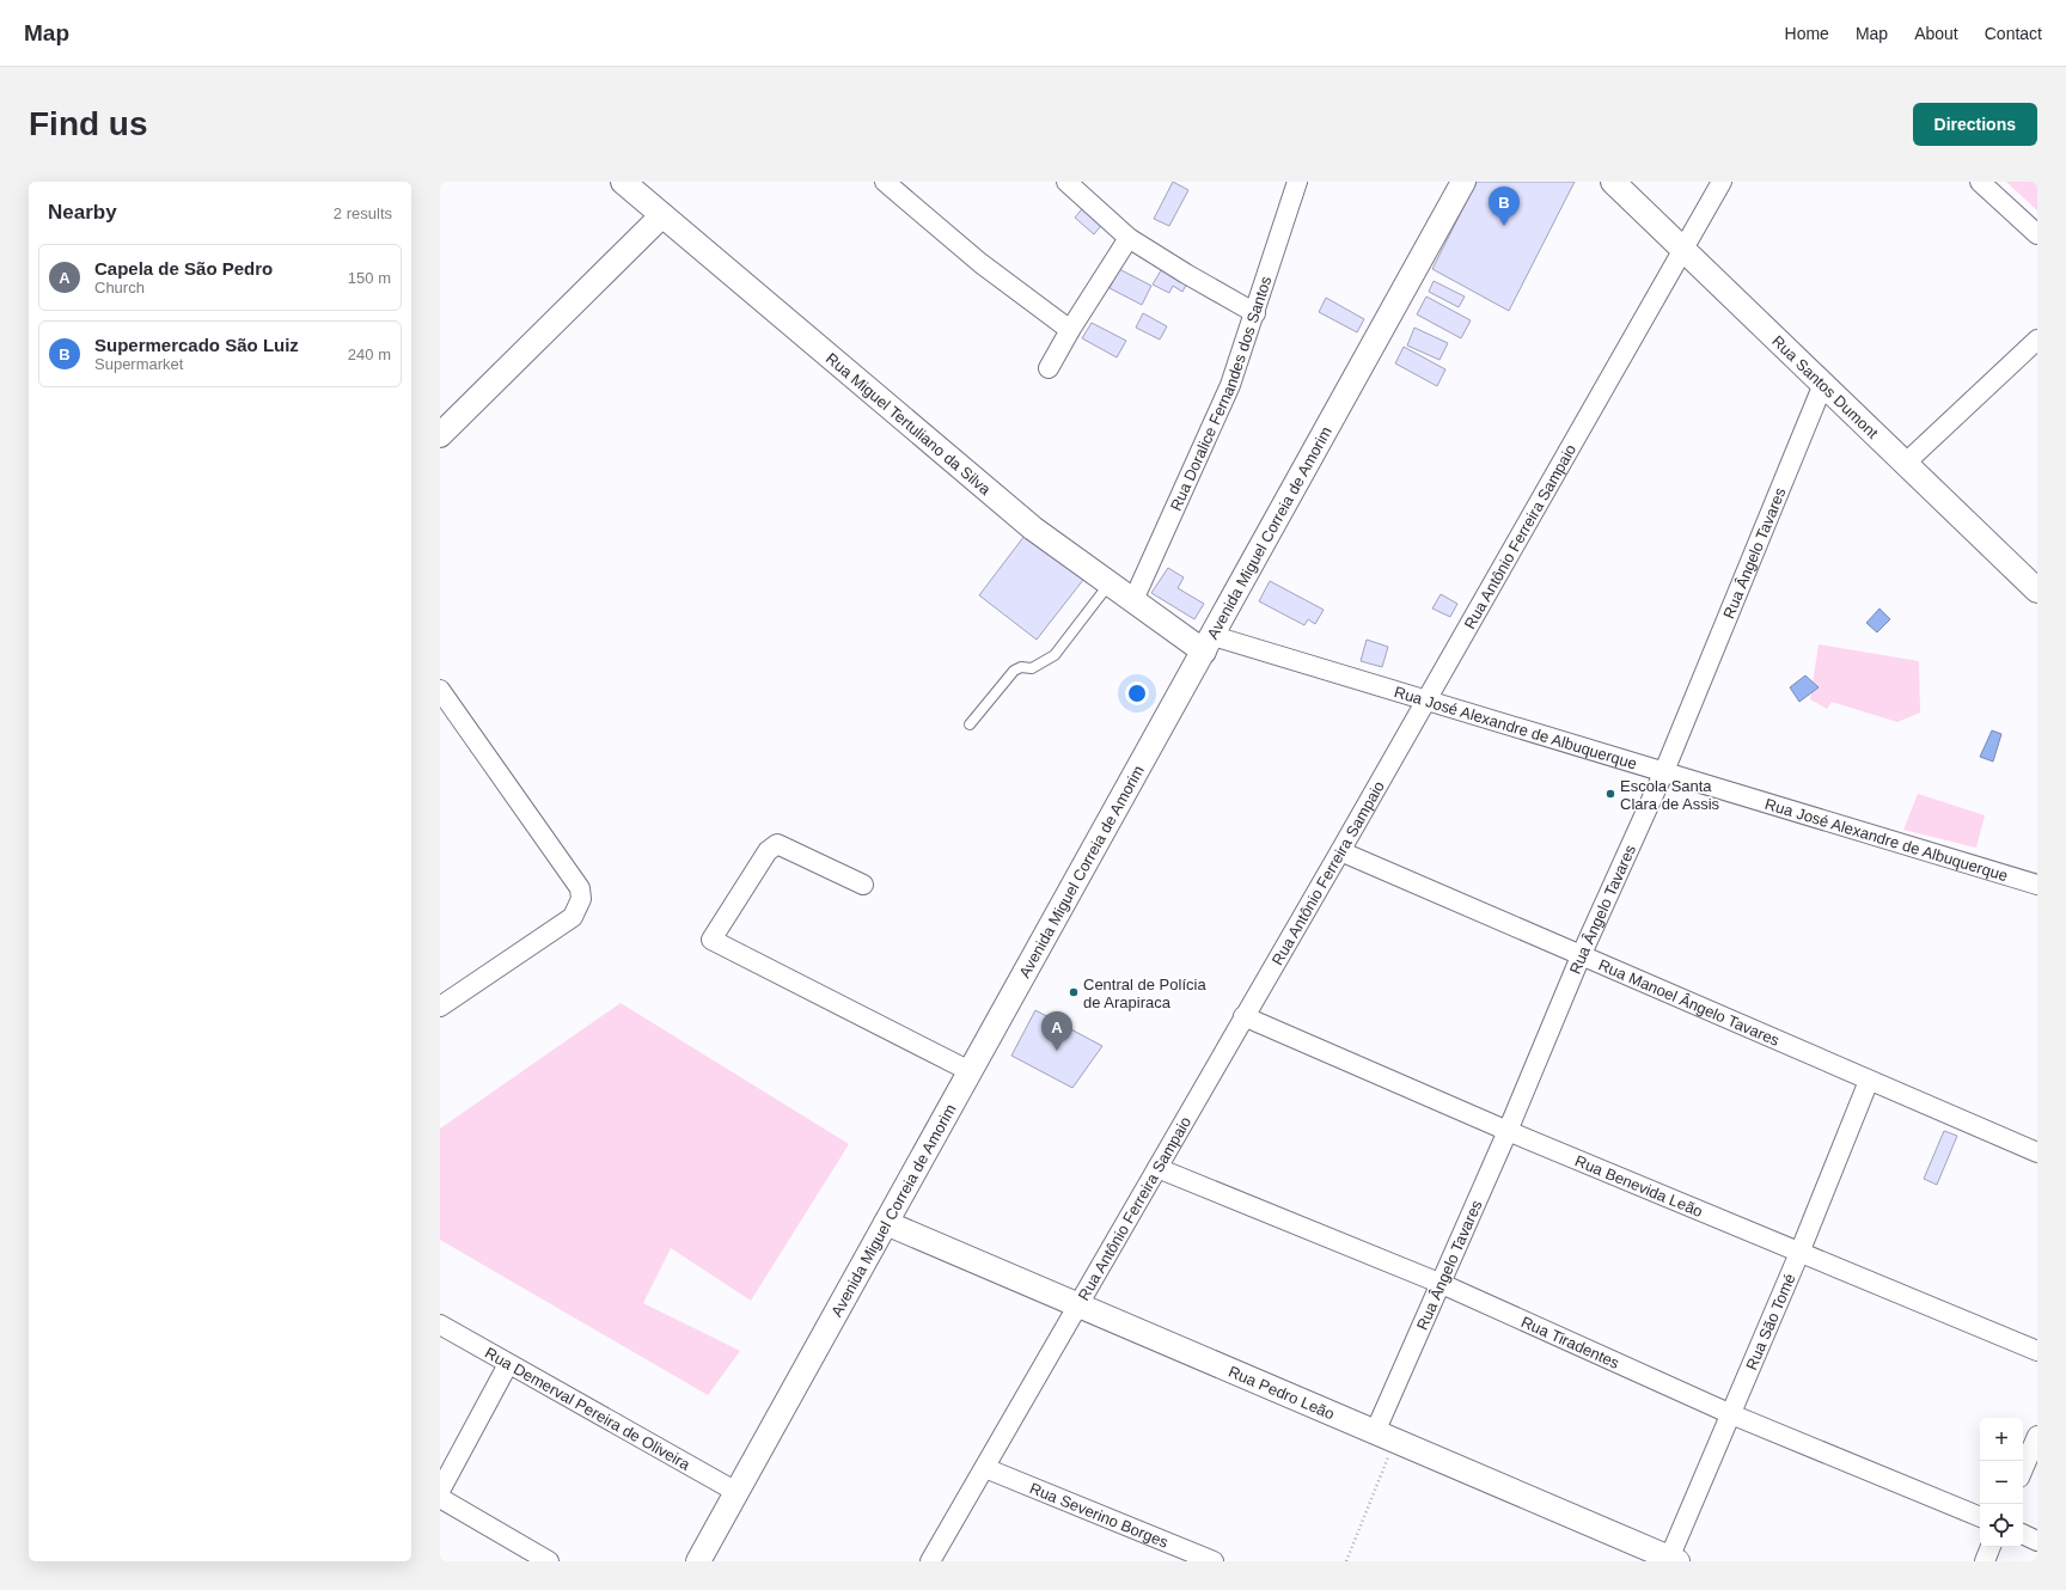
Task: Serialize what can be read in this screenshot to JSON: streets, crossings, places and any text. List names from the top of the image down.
{
  "streets": {
    "street": [
      "Rua Santos Dumont",
      "Rua Doralice Fernandes dos Santos",
      "Rua Miguel Tertuliano da Silva",
      "Avenida Miguel Correia de Amorim",
      "Rua Antônio Ferreira Sampaio",
      "Rua Ângelo Tavares",
      "Rua José Alexandre de Albuquerque",
      "Rua Manoel Ângelo Tavares",
      "Rua Benevida Leão",
      "Rua São Tomé",
      "Rua Tiradentes",
      "Rua Pedro Leão",
      "Rua Demerval Pereira de Oliveira",
      "Rua Severino Borges"
    ]
  },
  "crossings": [
    ["Rua Santos Dumont", "Rua Antônio Ferreira Sampaio"],
    ["Rua Santos Dumont", "Rua Ângelo Tavares"],
    ["Rua Doralice Fernandes dos Santos", "Rua Miguel Tertuliano da Silva"],
    ["Rua Miguel Tertuliano da Silva", "Avenida Miguel Correia de Amorim"],
    ["Rua Miguel Tertuliano da Silva", "Rua José Alexandre de Albuquerque"],
    ["Avenida Miguel Correia de Amorim", "Rua José Alexandre de Albuquerque"],
    ["Avenida Miguel Correia de Amorim", "Rua Pedro Leão"],
    ["Avenida Miguel Correia de Amorim", "Rua Demerval Pereira de Oliveira"],
    ["Rua Antônio Ferreira Sampaio", "Rua José Alexandre de Albuquerque"],
    ["Rua Antônio Ferreira Sampaio", "Rua Manoel Ângelo Tavares"],
    ["Rua Antônio Ferreira Sampaio", "Rua Benevida Leão"],
    ["Rua Antônio Ferreira Sampaio", "Rua Tiradentes"],
    ["Rua Antônio Ferreira Sampaio", "Rua Pedro Leão"],
    ["Rua Antônio Ferreira Sampaio", "Rua Severino Borges"],
    ["Rua Ângelo Tavares", "Rua José Alexandre de Albuquerque"],
    ["Rua Ângelo Tavares", "Rua Manoel Ângelo Tavares"],
    ["Rua Ângelo Tavares", "Rua Benevida Leão"],
    ["Rua Ângelo Tavares", "Rua Tiradentes"],
    ["Rua Ângelo Tavares", "Rua Pedro Leão"],
    ["Rua Manoel Ângelo Tavares", "Rua São Tomé"],
    ["Rua Benevida Leão", "Rua São Tomé"],
    ["Rua São Tomé", "Rua Tiradentes"],
    ["Rua São Tomé", "Rua Pedro Leão"]
  ],
  "places": ["Escola Santa Clara de Assis", "Central de Polícia de Arapiraca"],
  "page": {
    "header": "Map",
    "nav": [
      "Home",
      "Map",
      "About",
      "Contact"
    ],
    "buttons": "Directions",
    "title": "Find us",
    "heading": ["Nearby", "2 results"],
    "pins": ["B", "A"],
    "list": [
      {
        "mark": "A",
        "name": "Capela de São Pedro",
        "note": "Church",
        "value": "150 m"
      },
      {
        "mark": "B",
        "name": "Supermercado São Luiz",
        "note": "Supermarket",
        "value": "240 m"
      }
    ],
    "map_buttons": ["+", "−"]
  }
}
